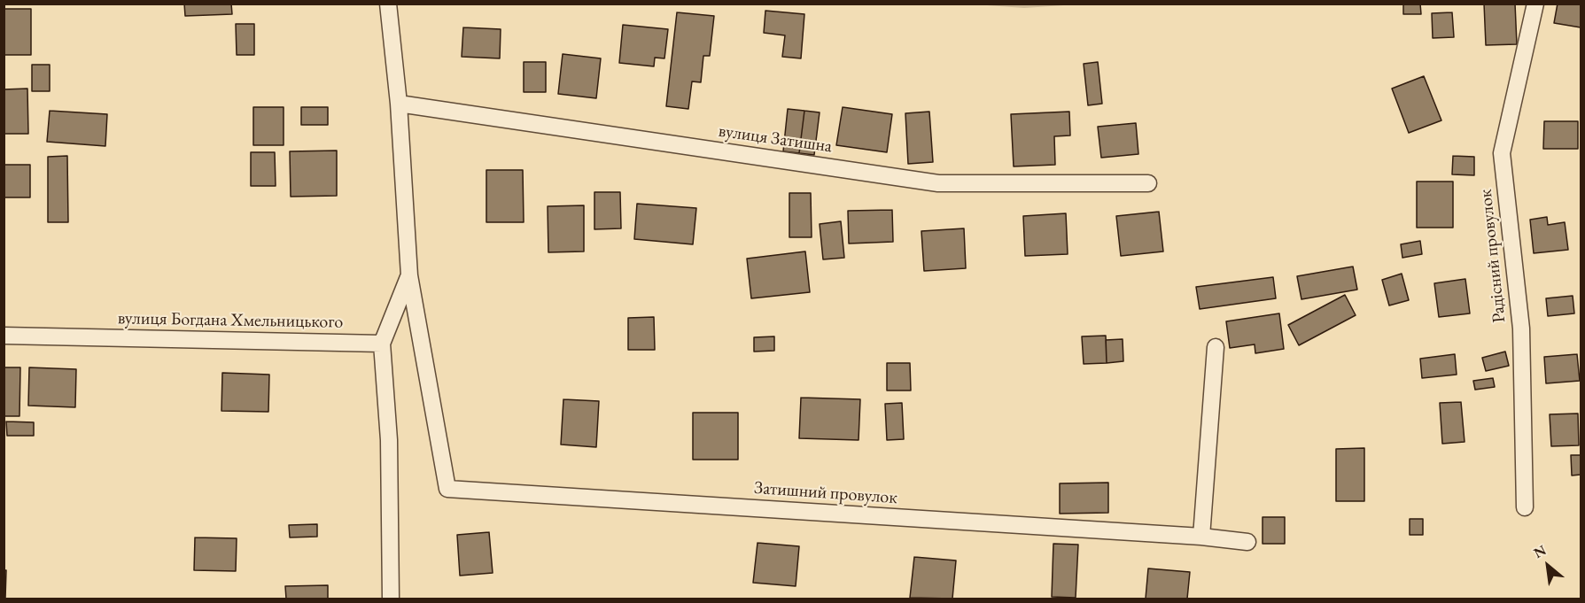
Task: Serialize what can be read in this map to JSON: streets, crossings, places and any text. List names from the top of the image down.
{
  "streets": {
    "street": [
      "вулиця Затишна",
      "Радісний провулок",
      "вулиця Богдана Хмельницького",
      "Затишний провулок"
    ]
  },
  "north": "top left"
}
